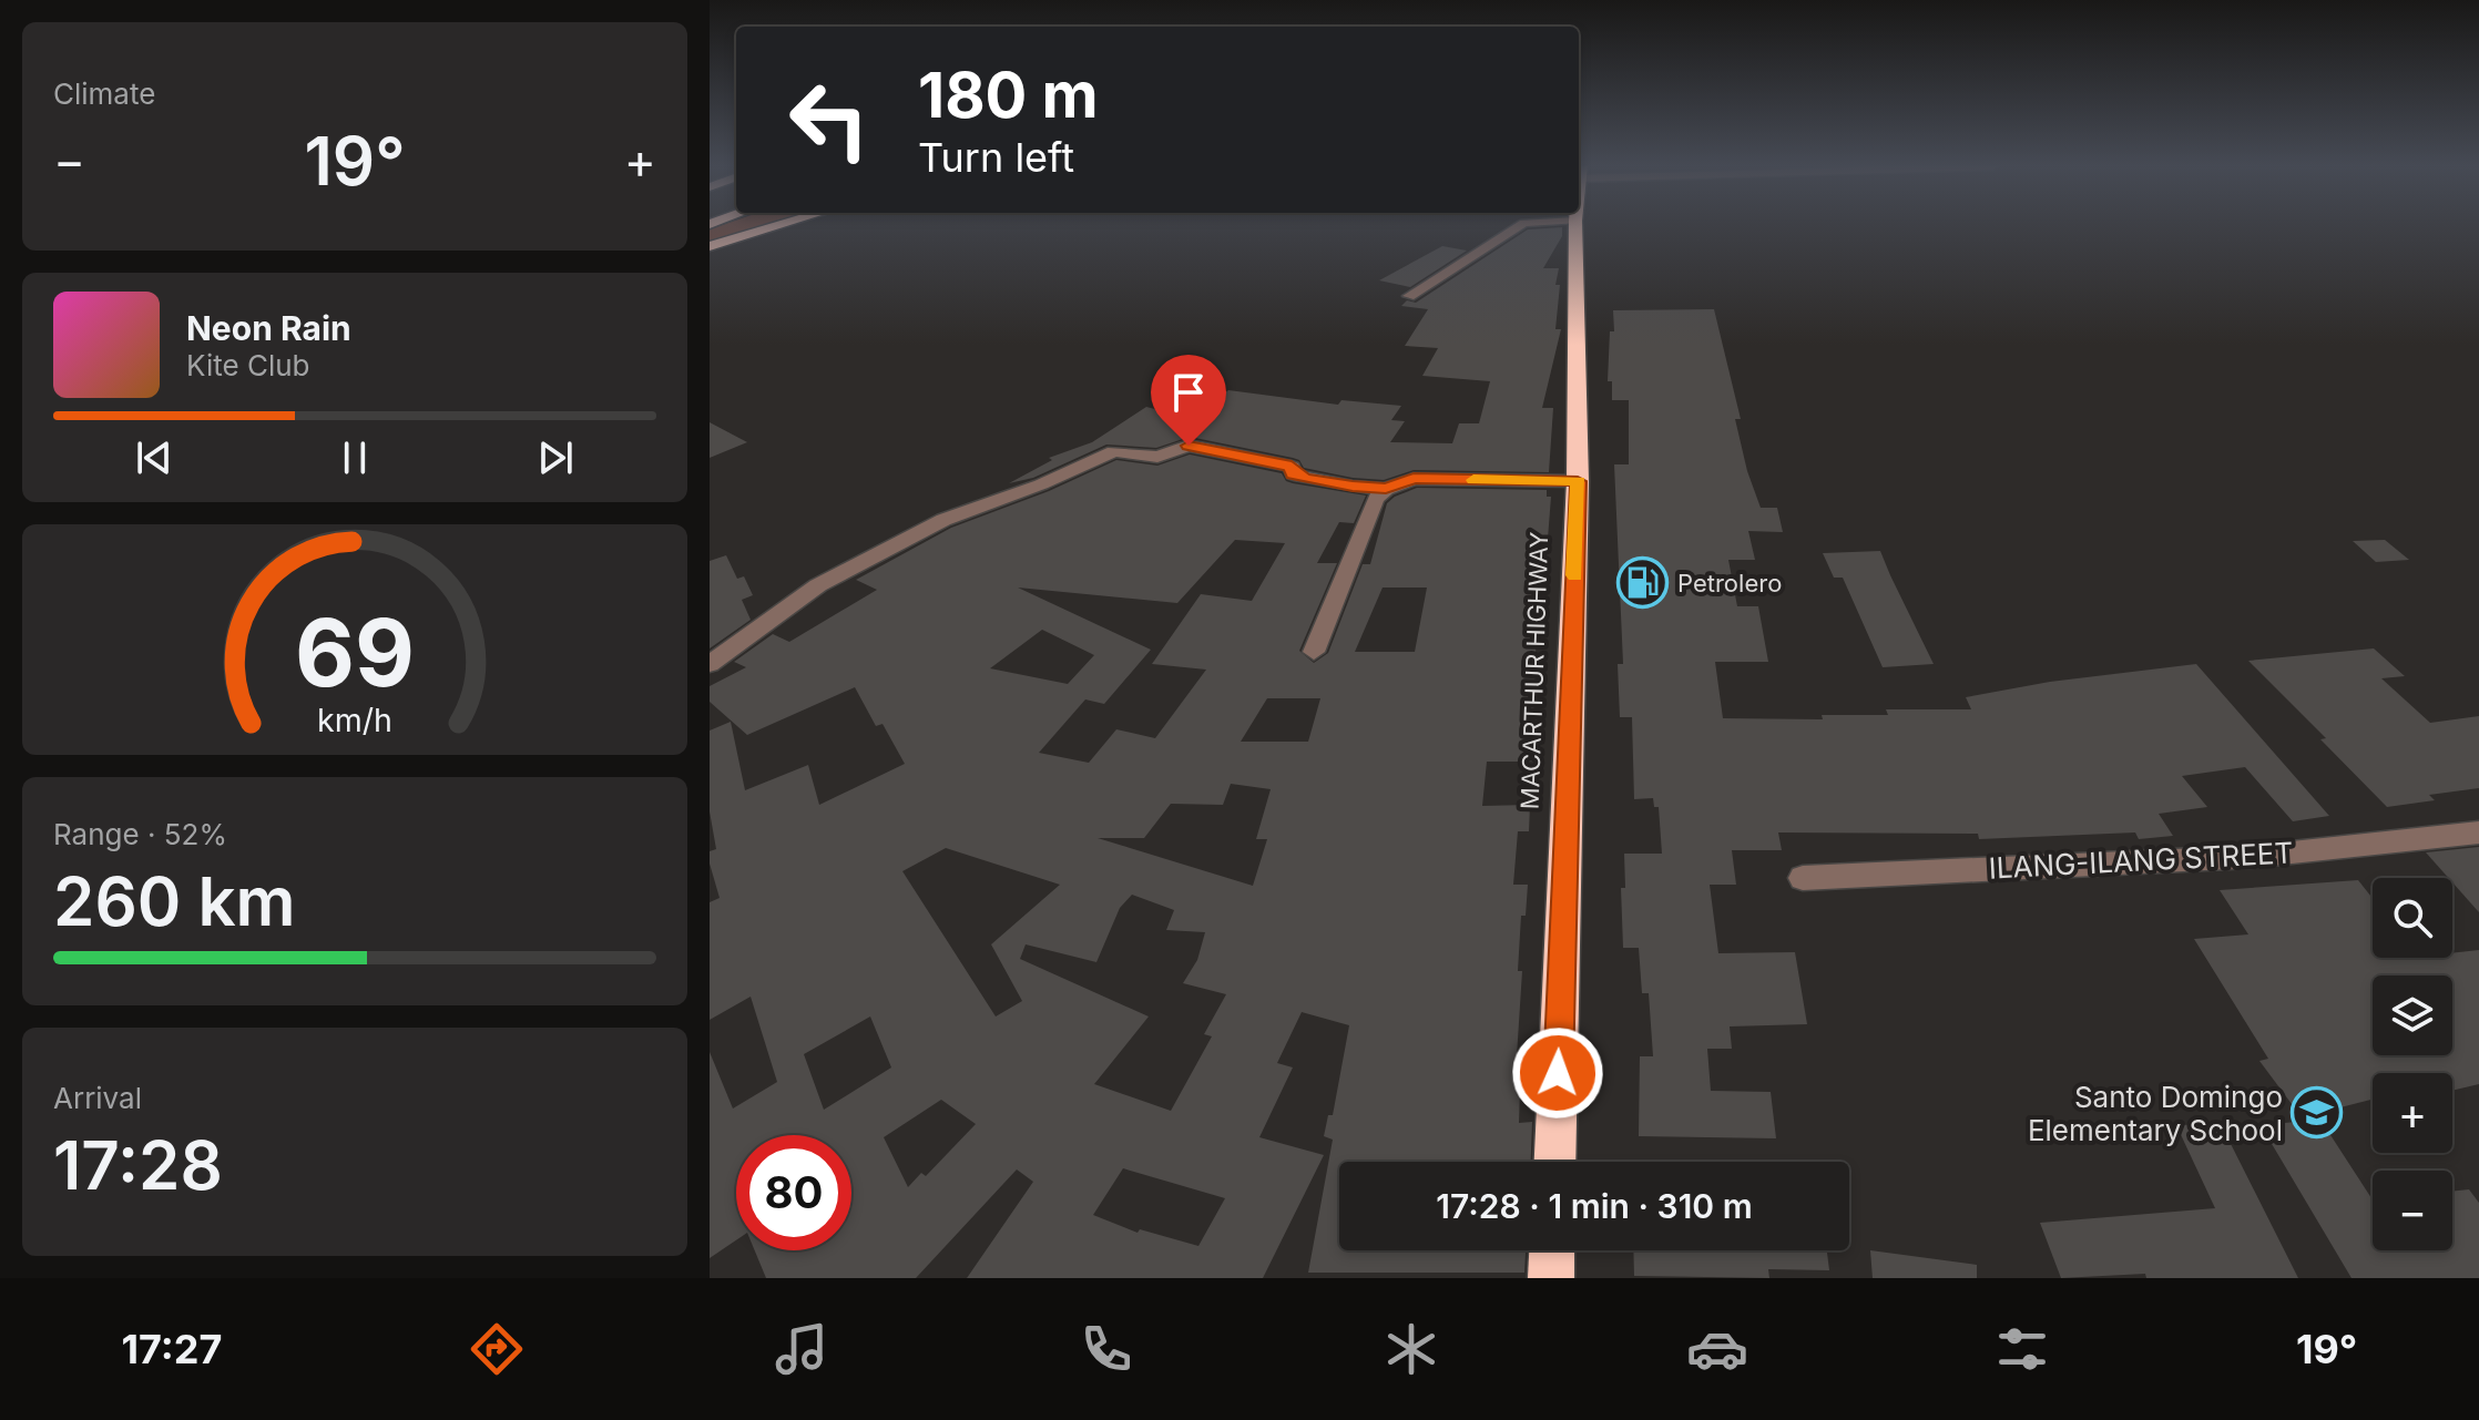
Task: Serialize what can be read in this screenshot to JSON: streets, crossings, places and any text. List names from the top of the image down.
{
  "streets": {
    "highway": ["MACARTHUR HIGHWAY"],
    "street": ["ILANG-ILANG STREET"]
  },
  "places": {
    "fuel station": ["Petrolero"],
    "school or university": ["Santo Domingo Elementary School"]
  },
  "page": {
    "tile": [
      "Climate",
      ["Range · 52%", "260 km"],
      ["Arrival", "17:28"]
    ],
    "turn": ["180 m", "Turn left"],
    "heat": ["−", "19°", "+"],
    "song": ["Neon Rain", "Kite Club"],
    "map_buttons": ["+", "−"],
    "limit": "80",
    "trip": "17:28 · 1 min · 310 m",
    "tabs": ["17:27", "19°"],
    "gauge": ["69", "km/h"]
  }
}
